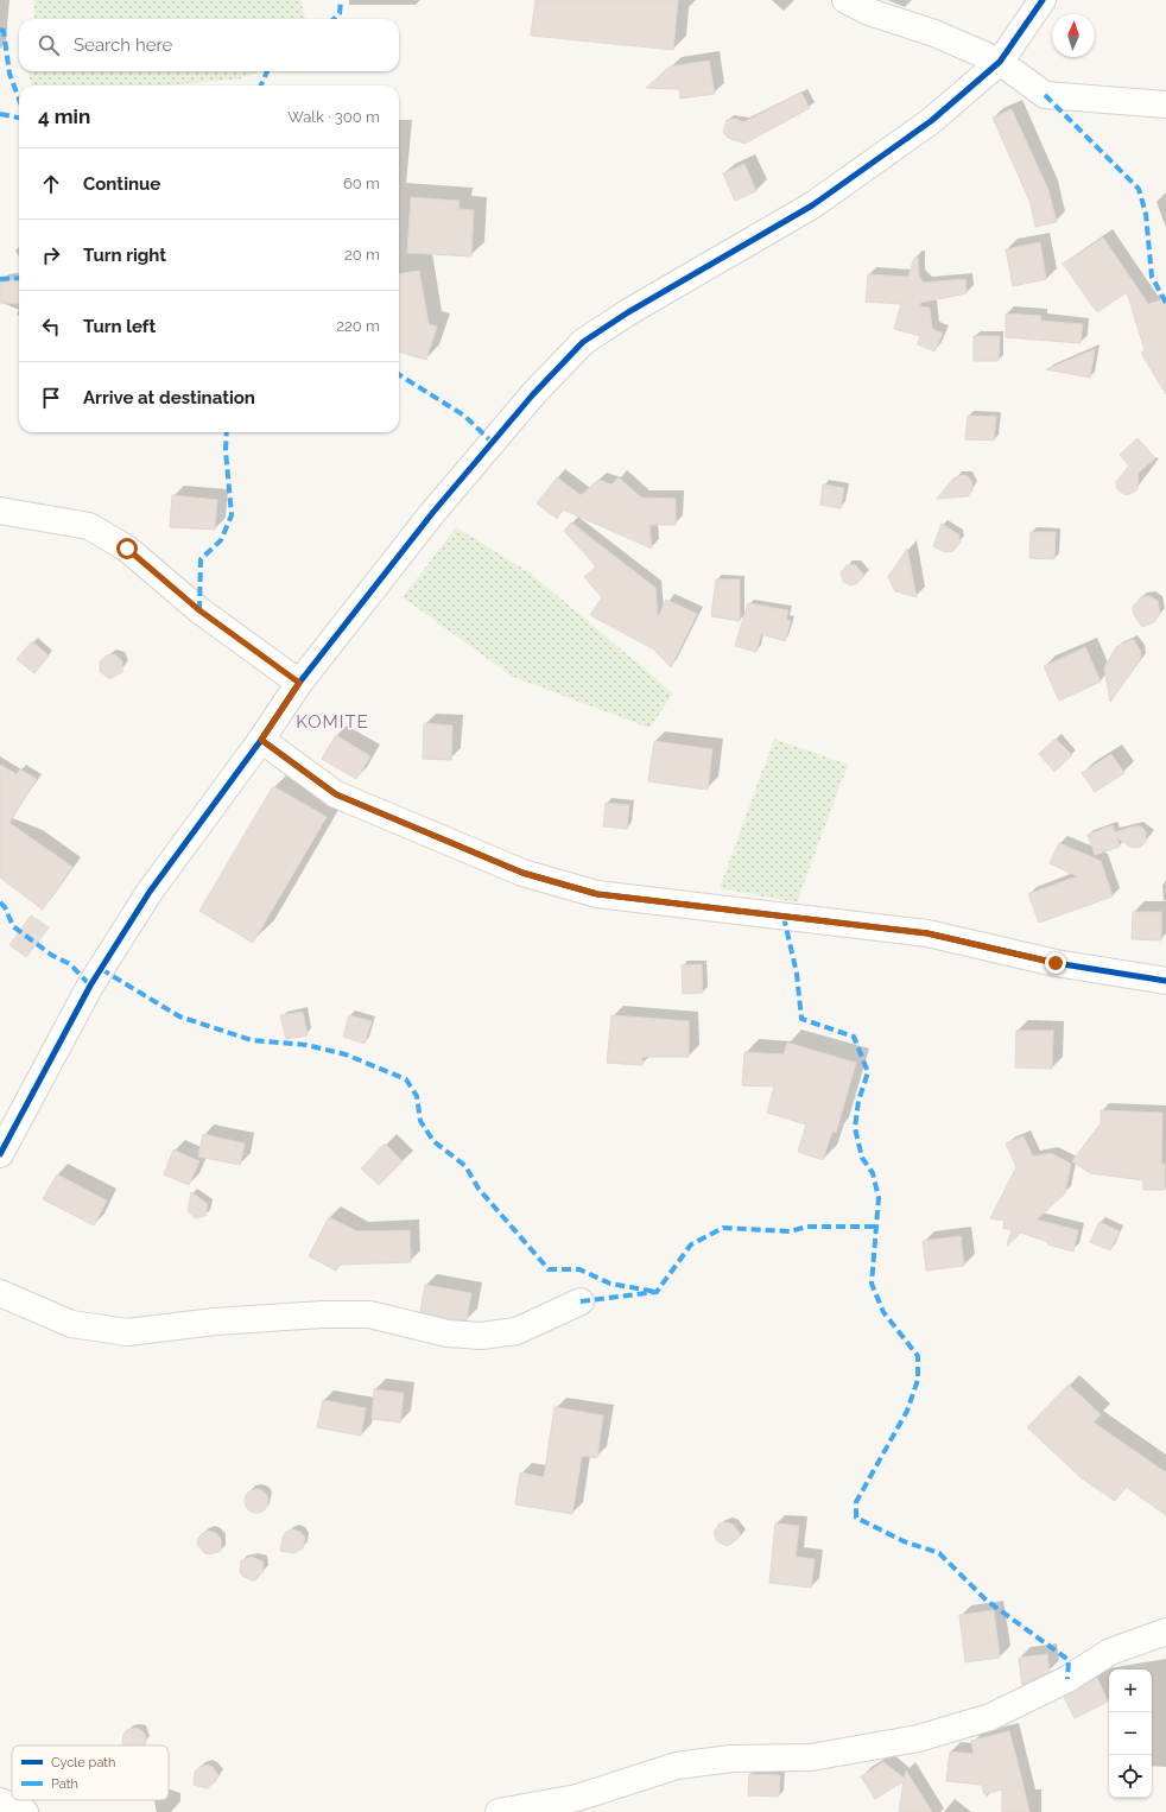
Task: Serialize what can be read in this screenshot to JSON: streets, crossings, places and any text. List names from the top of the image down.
{
  "districts": ["KOMITE"],
  "legend": ["Cycle path", "Path"],
  "north": "top",
  "page": {
    "search": "Search here",
    "heading": ["4 min", "Walk · 300 m"],
    "list": [
      ["Continue", "60 m"],
      ["Turn right", "20 m"],
      ["Turn left", "220 m"],
      "Arrive at destination"
    ],
    "map_buttons": ["+", "−"]
  }
}
